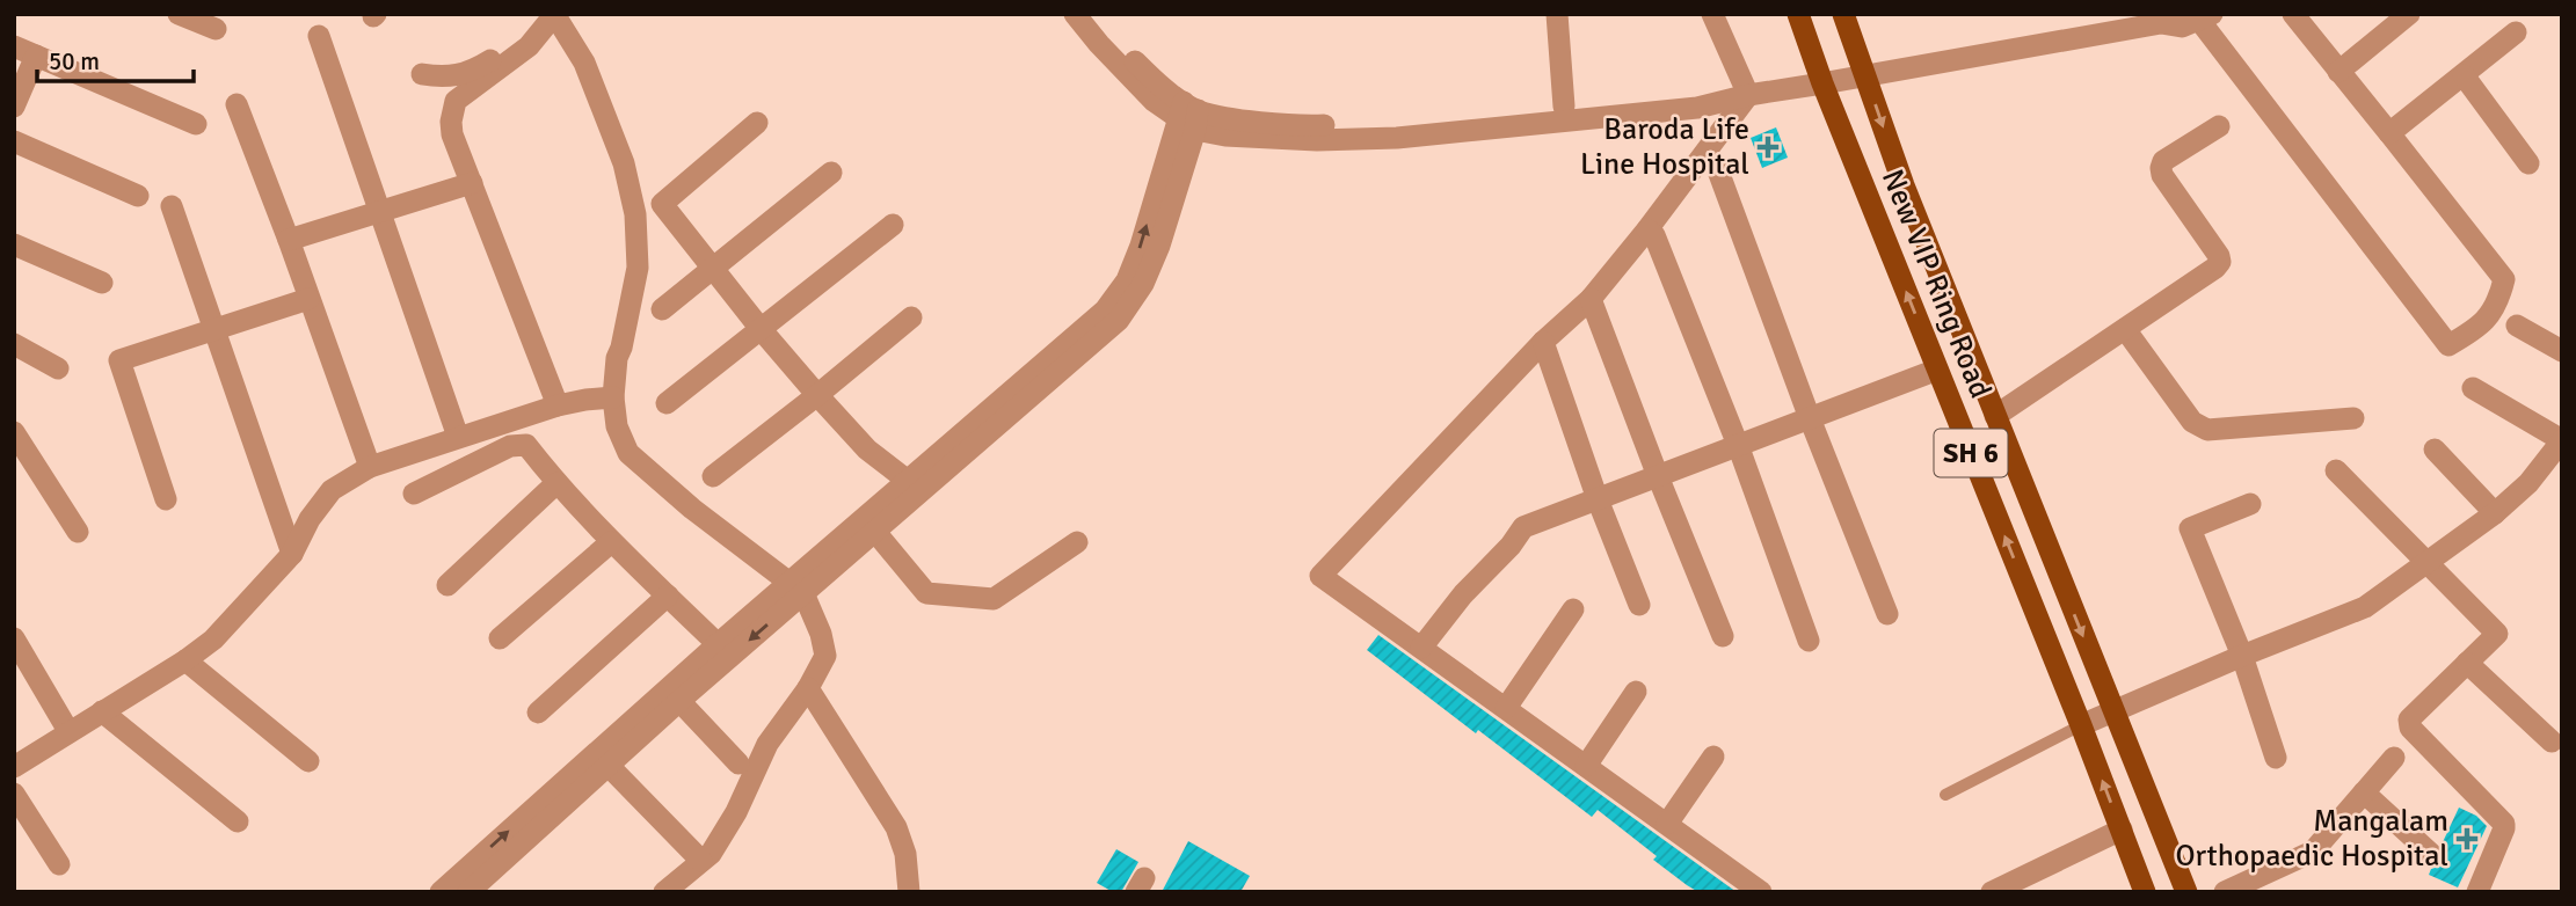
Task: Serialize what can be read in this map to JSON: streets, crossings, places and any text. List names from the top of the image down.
{
  "streets": {
    "main road": ["New VIP Ring Road", "SH 6"]
  },
  "places": {
    "health": ["Baroda Life Line Hospital", "Mangalam Orthopaedic Hospital"]
  },
  "scale_bar": "50 m"
}
